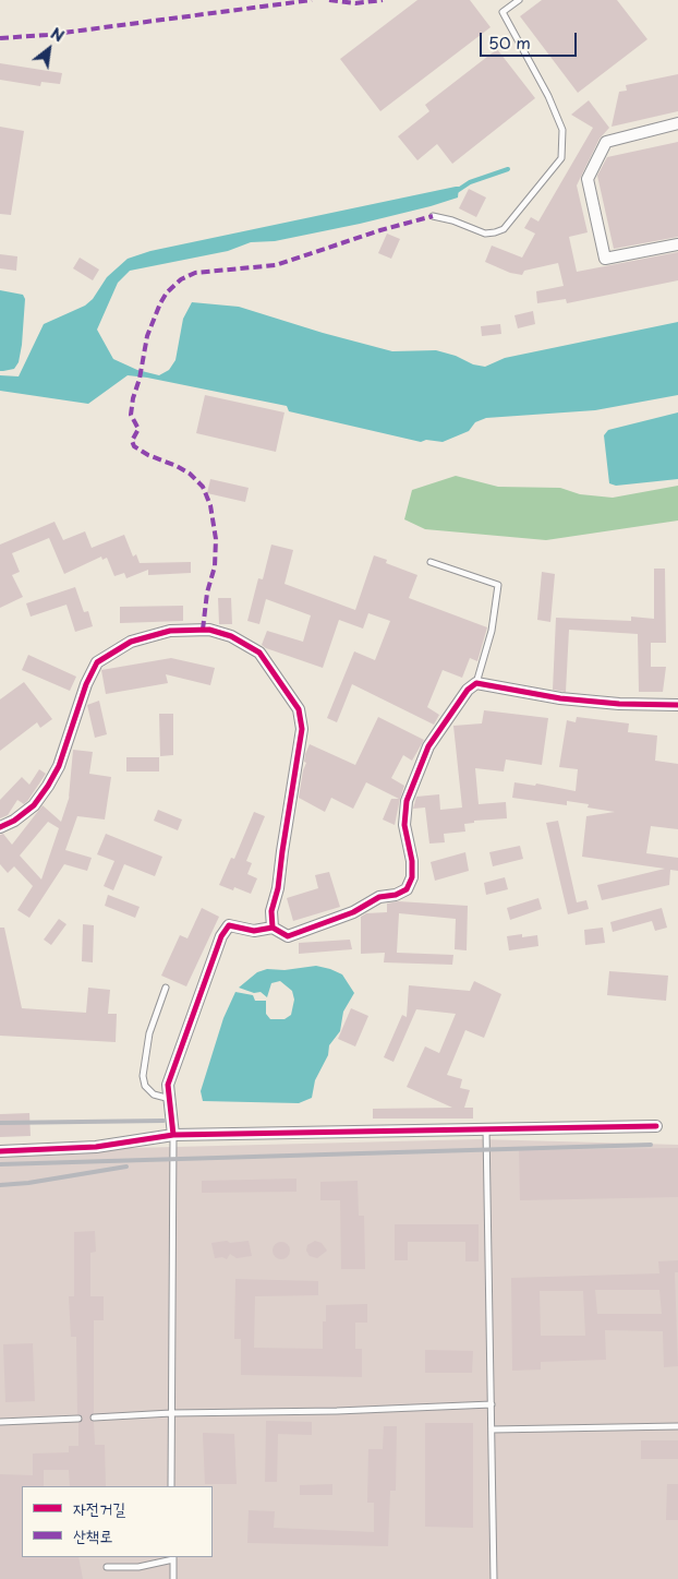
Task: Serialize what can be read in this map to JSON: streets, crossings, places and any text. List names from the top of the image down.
{
  "legend": ["자전거길", "산책로"],
  "scale_bar": "50 m",
  "north": "top right"
}
